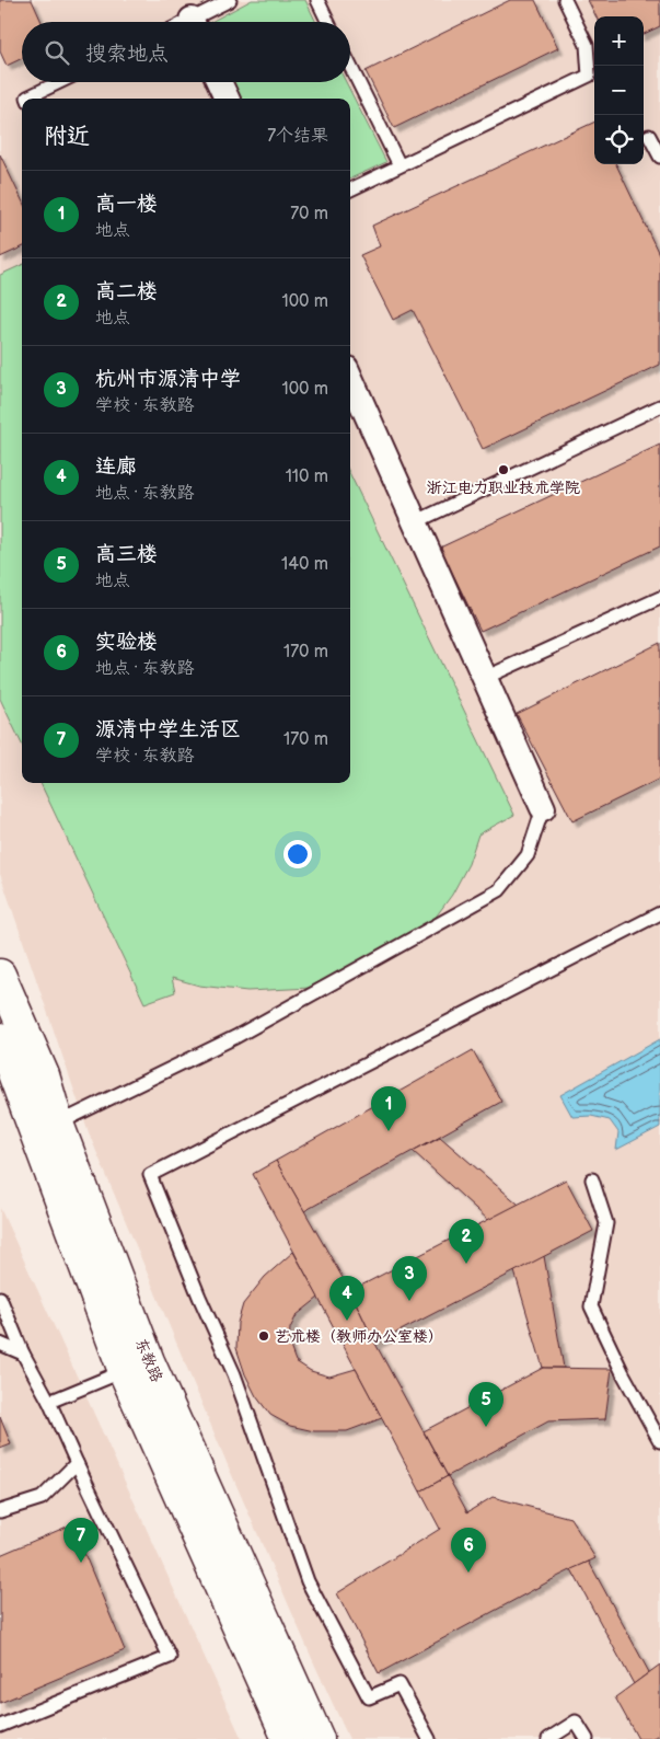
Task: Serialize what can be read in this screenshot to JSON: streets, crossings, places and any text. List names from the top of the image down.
{
  "streets": {
    "street": ["东教路"]
  },
  "places": ["浙江电力职业技术学院", "艺术楼（教师办公室楼）"],
  "page": {
    "map_buttons": ["+", "−"],
    "search": "搜索地点",
    "heading": ["附近", "7个结果"],
    "list": [
      {
        "mark": "1",
        "name": "高一楼",
        "note": "地点",
        "value": "70 m"
      },
      {
        "mark": "2",
        "name": "高二楼",
        "note": "地点",
        "value": "100 m"
      },
      {
        "mark": "3",
        "name": "杭州市源清中学",
        "note": "学校 · 东教路",
        "value": "100 m"
      },
      {
        "mark": "4",
        "name": "连廊",
        "note": "地点 · 东教路",
        "value": "110 m"
      },
      {
        "mark": "5",
        "name": "高三楼",
        "note": "地点",
        "value": "140 m"
      },
      {
        "mark": "6",
        "name": "实验楼",
        "note": "地点 · 东教路",
        "value": "170 m"
      },
      {
        "mark": "7",
        "name": "源清中学生活区",
        "note": "学校 · 东教路",
        "value": "170 m"
      }
    ],
    "pins": [
      "1",
      "2",
      "3",
      "4",
      "5",
      "7",
      "6"
    ]
  }
}
